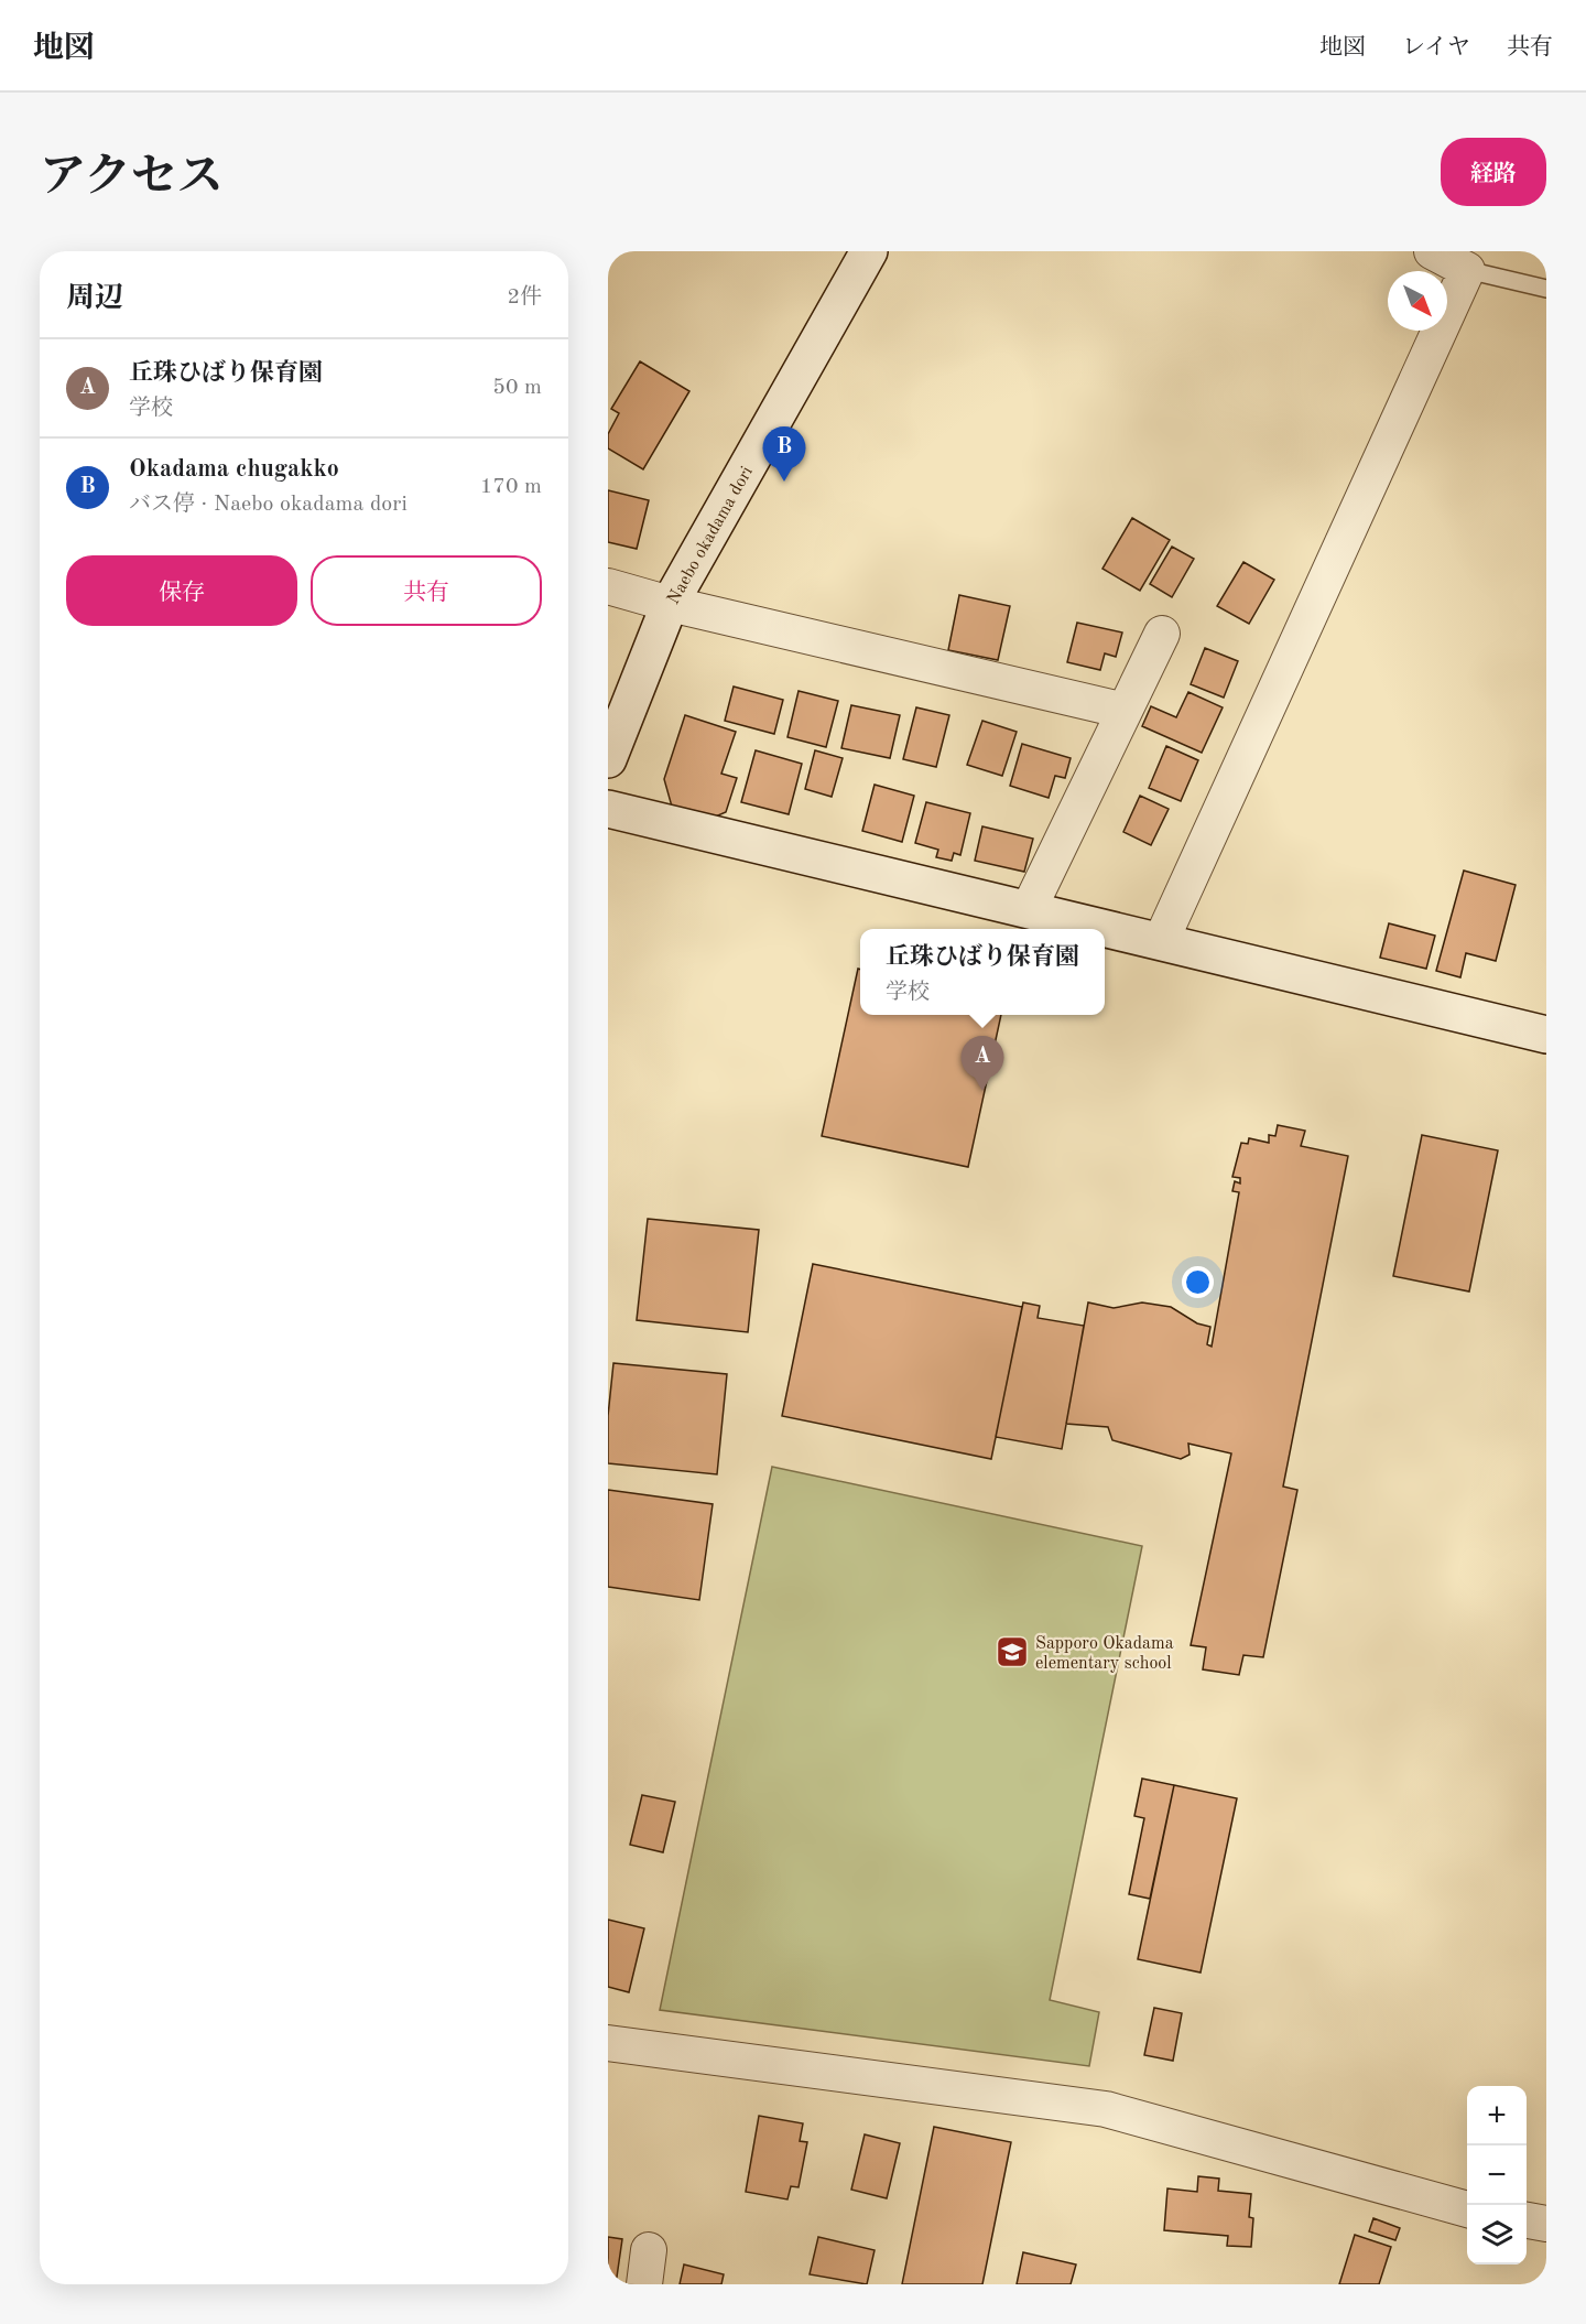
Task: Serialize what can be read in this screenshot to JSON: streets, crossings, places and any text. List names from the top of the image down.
{
  "streets": {
    "street": ["Naebo okadama dori"]
  },
  "places": {
    "school or university": ["Sapporo Okadama elementary school"]
  },
  "north": "bottom right",
  "page": {
    "header": "地図",
    "nav": ["地図", "レイヤ", "共有"],
    "title": "アクセス",
    "buttons": [
      "経路",
      ["保存", "共有"]
    ],
    "heading": ["周辺", "2件"],
    "list": [
      {
        "mark": "A",
        "name": "丘珠ひばり保育園",
        "note": "学校",
        "value": "50 m"
      },
      {
        "mark": "B",
        "name": "Okadama chugakko",
        "note": "バス停 · Naebo okadama dori",
        "value": "170 m"
      }
    ],
    "pins": ["B", "A"],
    "popup": ["丘珠ひばり保育園", "学校"],
    "map_buttons": ["+", "−"]
  }
}
